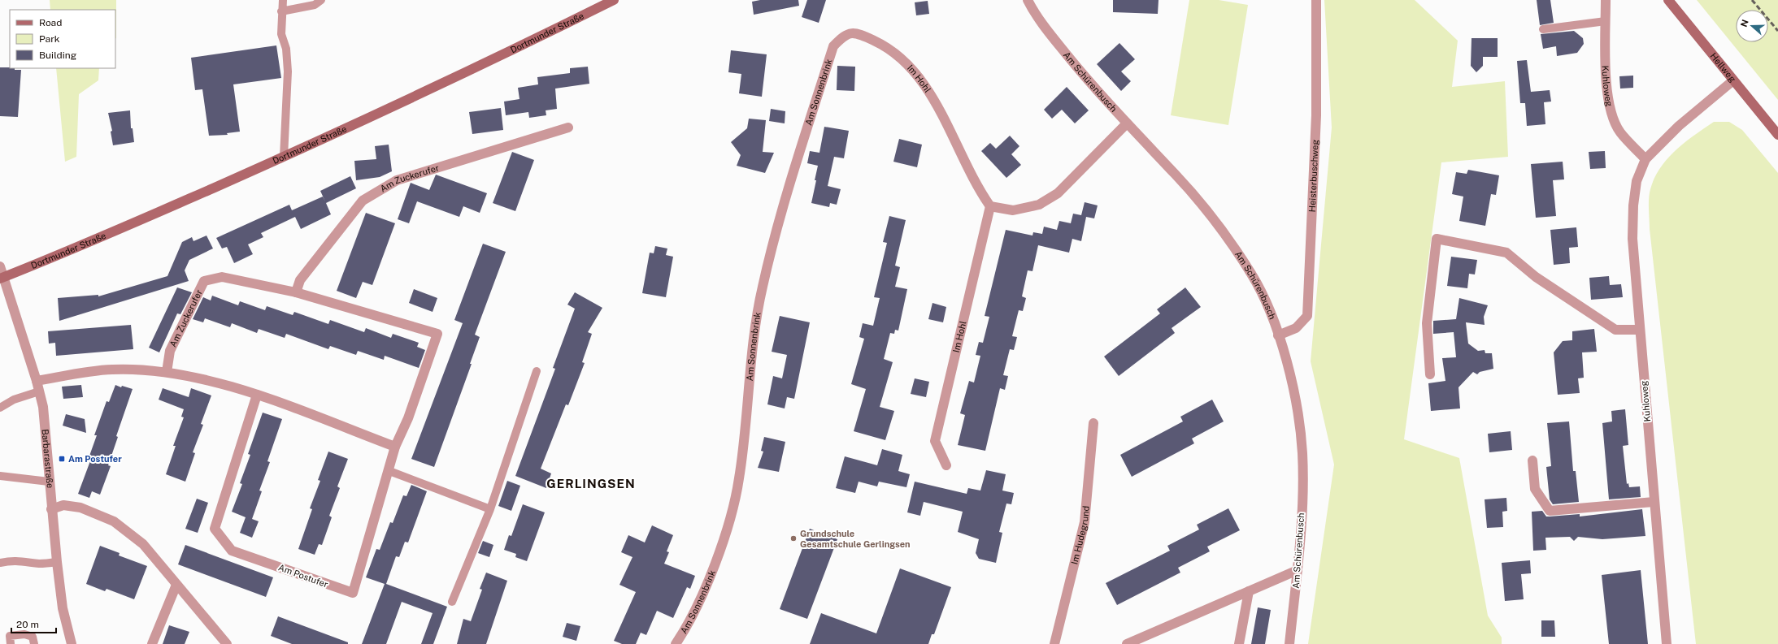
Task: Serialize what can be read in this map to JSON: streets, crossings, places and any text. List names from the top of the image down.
{
  "streets": {
    "main road": ["Dortmunder Straße", "Hellweg"],
    "street": [
      "Im Hohl",
      "Am Schürenbusch",
      "Kuhloweg",
      "Am Sonnenbrink",
      "Heisterbuschweg",
      "Am Zuckerufer",
      "Barbarastraße",
      "Im Hudegrund",
      "Am Postufer"
    ]
  },
  "crossings": [
    ["Dortmunder Straße", "Barbarastraße"],
    ["Hellweg", "Kuhloweg"],
    ["Im Hohl", "Am Sonnenbrink"],
    ["Am Schürenbusch", "Heisterbuschweg"],
    ["Am Zuckerufer", "Am Postufer"]
  ],
  "districts": ["GERLINGSEN"],
  "places": {
    "transit": ["Am Postufer"],
    "other": ["Grundschule Gesamtschule Gerlingsen"]
  },
  "legend": ["Road", "Park", "Building"],
  "scale_bar": "20 m",
  "north": "left"
}
